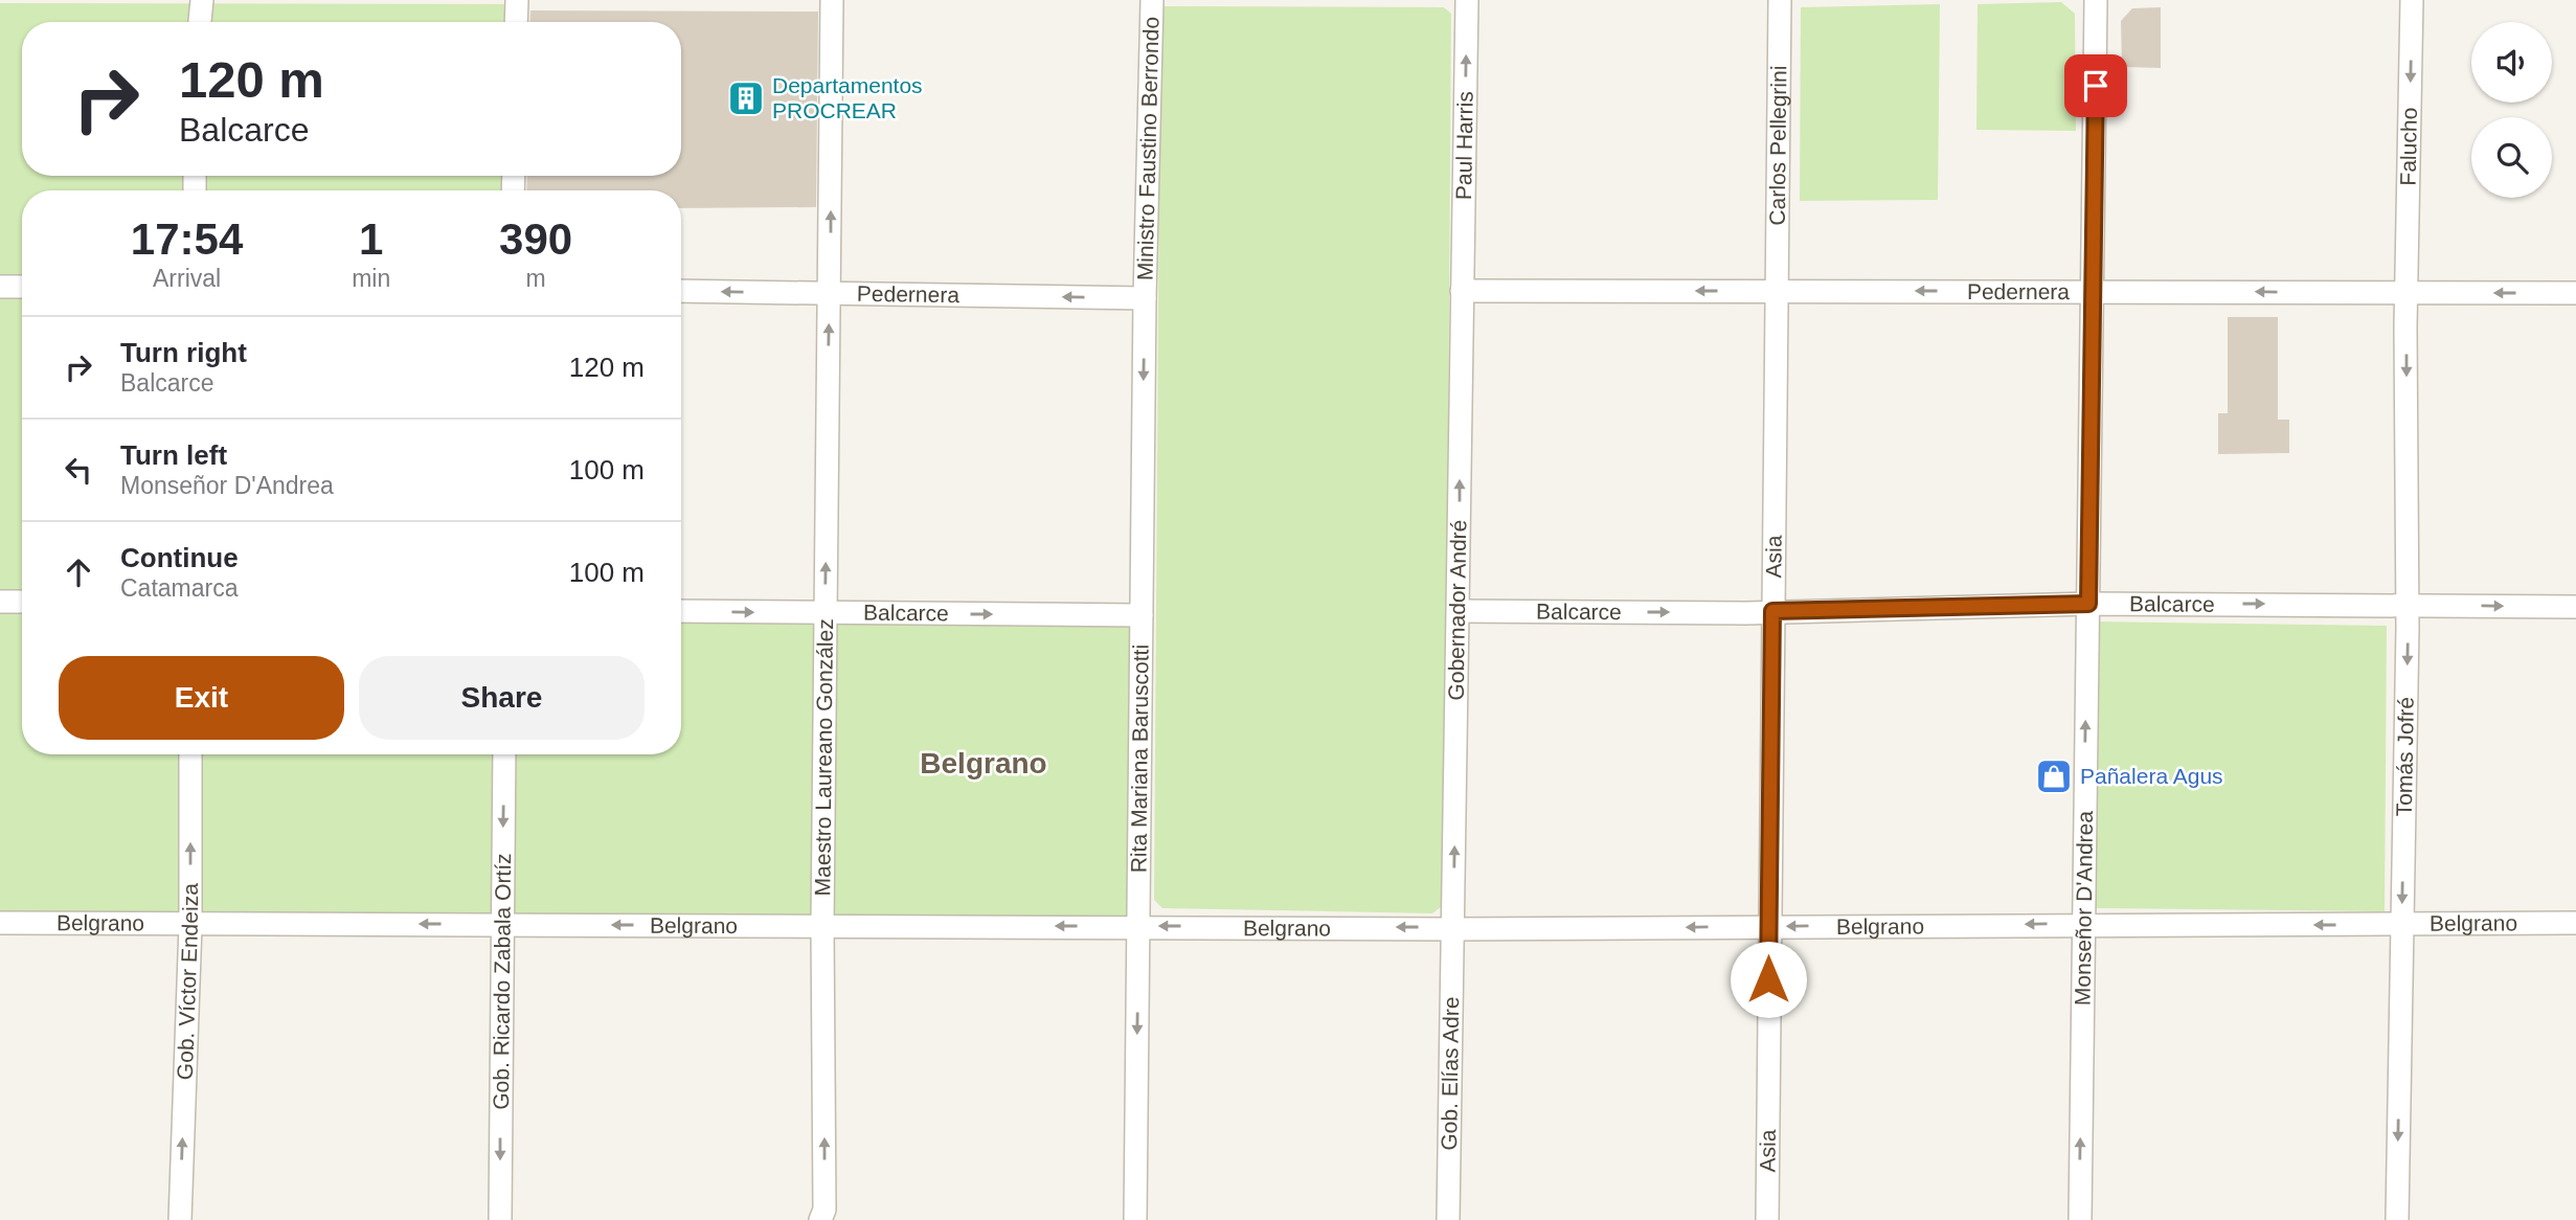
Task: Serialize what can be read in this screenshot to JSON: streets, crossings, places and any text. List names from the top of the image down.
{
  "streets": {
    "street": [
      "Paul Harris",
      "Carlos Pellegrini",
      "Falucho",
      "Ministro Faustino Berrondo",
      "Pedernera",
      "Asia",
      "Balcarce",
      "Gobernador André",
      "Maestro Laureano González",
      "Tomás Jofré",
      "Rita Mariana Baruscotti",
      "Monseñor D'Andrea",
      "Belgrano",
      "Gob. Víctor Endeiza",
      "Gob. Ricardo Zabala Ortíz",
      "Gob. Elías Adre"
    ]
  },
  "crossings": [
    ["Paul Harris", "Pedernera"],
    ["Paul Harris", "Gobernador André"],
    ["Carlos Pellegrini", "Pedernera"],
    ["Carlos Pellegrini", "Asia"],
    ["Falucho", "Pedernera"],
    ["Falucho", "Tomás Jofré"],
    ["Ministro Faustino Berrondo", "Pedernera"],
    ["Ministro Faustino Berrondo", "Rita Mariana Baruscotti"],
    ["Pedernera", "Asia"],
    ["Pedernera", "Gobernador André"],
    ["Pedernera", "Maestro Laureano González"],
    ["Pedernera", "Tomás Jofré"],
    ["Pedernera", "Rita Mariana Baruscotti"],
    ["Pedernera", "Monseñor D'Andrea"],
    ["Asia", "Balcarce"],
    ["Asia", "Belgrano"],
    ["Balcarce", "Gobernador André"],
    ["Balcarce", "Maestro Laureano González"],
    ["Balcarce", "Tomás Jofré"],
    ["Balcarce", "Rita Mariana Baruscotti"],
    ["Balcarce", "Monseñor D'Andrea"],
    ["Gobernador André", "Belgrano"],
    ["Gobernador André", "Gob. Elías Adre"],
    ["Maestro Laureano González", "Belgrano"],
    ["Tomás Jofré", "Belgrano"],
    ["Rita Mariana Baruscotti", "Belgrano"],
    ["Monseñor D'Andrea", "Belgrano"],
    ["Belgrano", "Gob. Víctor Endeiza"],
    ["Belgrano", "Gob. Ricardo Zabala Ortíz"],
    ["Belgrano", "Gob. Elías Adre"]
  ],
  "one_way": [
    "Paul Harris",
    "Falucho",
    "Pedernera",
    "Balcarce",
    "Gobernador André",
    "Maestro Laureano González",
    "Tomás Jofré",
    "Rita Mariana Baruscotti",
    "Monseñor D'Andrea",
    "Belgrano",
    "Gob. Víctor Endeiza",
    "Gob. Ricardo Zabala Ortíz"
  ],
  "districts": ["Belgrano"],
  "places": {
    "building": ["Departamentos PROCREAR"],
    "shop": ["Pañalera Agus"]
  },
  "page": {
    "turn": ["120 m", "Balcarce"],
    "eta": [
      "17:54",
      "Arrival",
      "1",
      "min",
      "390",
      "m"
    ],
    "list": [
      {
        "name": "Turn right",
        "note": "Balcarce",
        "value": "120 m"
      },
      {
        "name": "Turn left",
        "note": "Monseñor D'Andrea",
        "value": "100 m"
      },
      {
        "name": "Continue",
        "note": "Catamarca",
        "value": "100 m"
      }
    ],
    "buttons": ["Exit", "Share"]
  }
}
